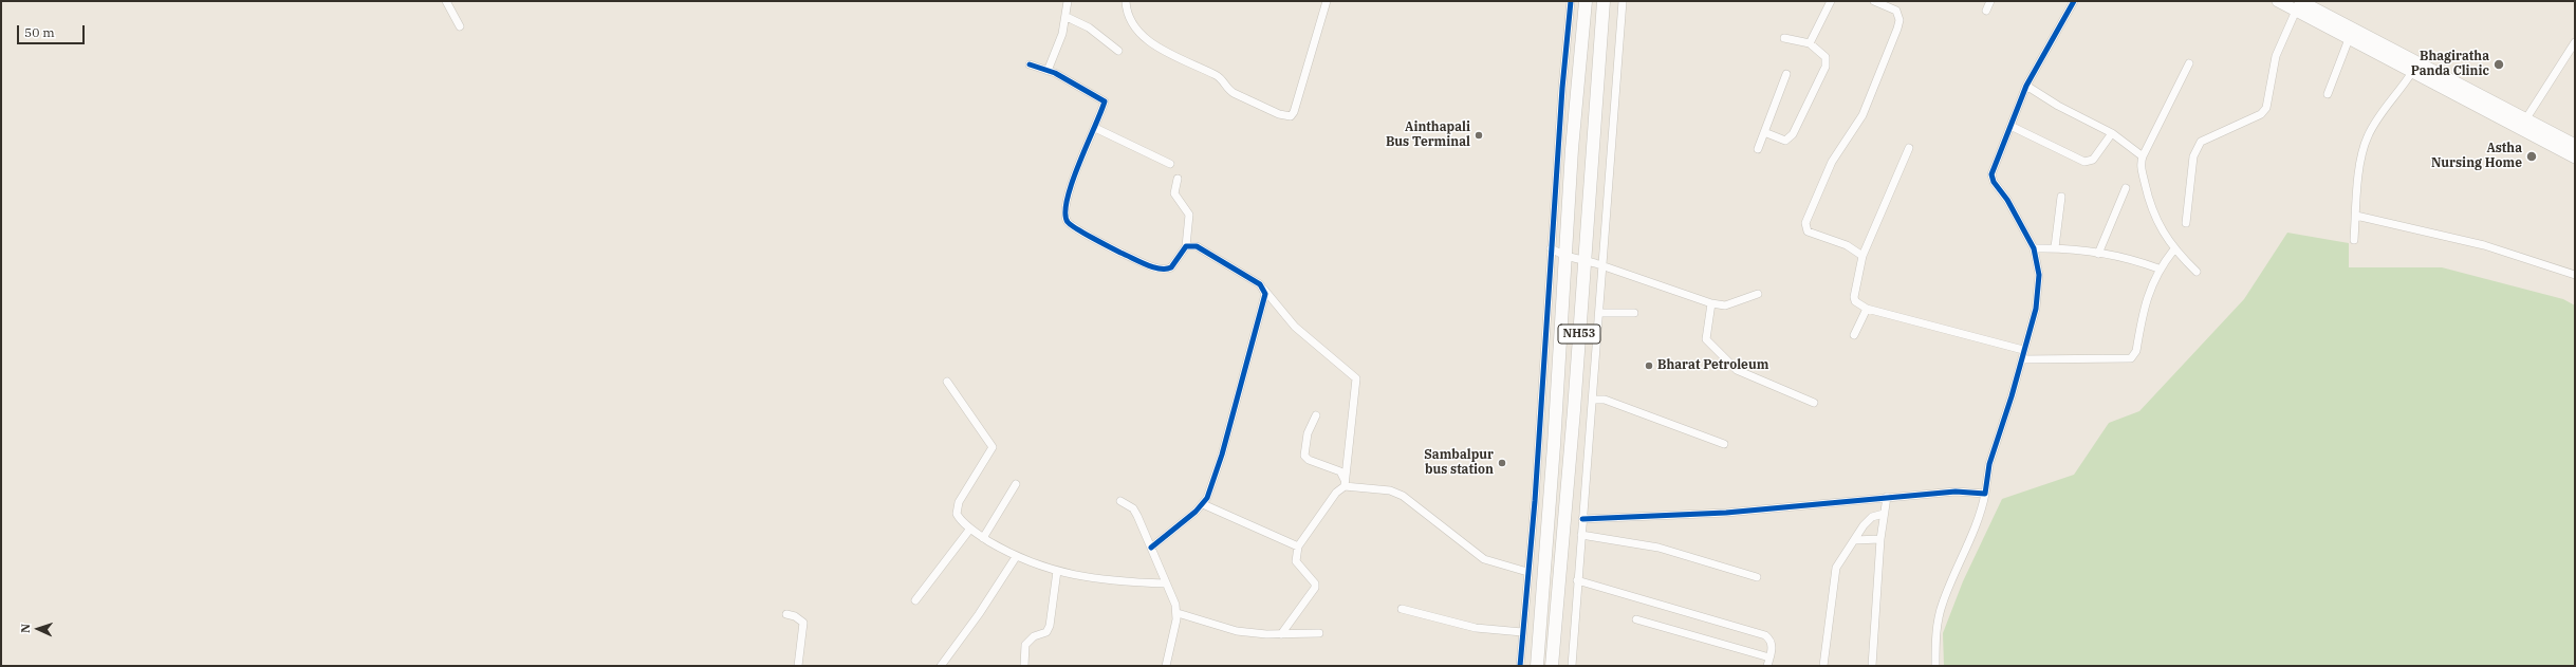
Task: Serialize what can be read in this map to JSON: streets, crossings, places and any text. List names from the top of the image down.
{
  "streets": {
    "highway": ["NH53"]
  },
  "places": [
    "Bhagiratha Panda Clinic",
    "Ainthapali Bus Terminal",
    "Astha Nursing Home",
    "Bharat Petroleum",
    "Sambalpur bus station"
  ],
  "scale_bar": "50 m",
  "north": "left"
}
